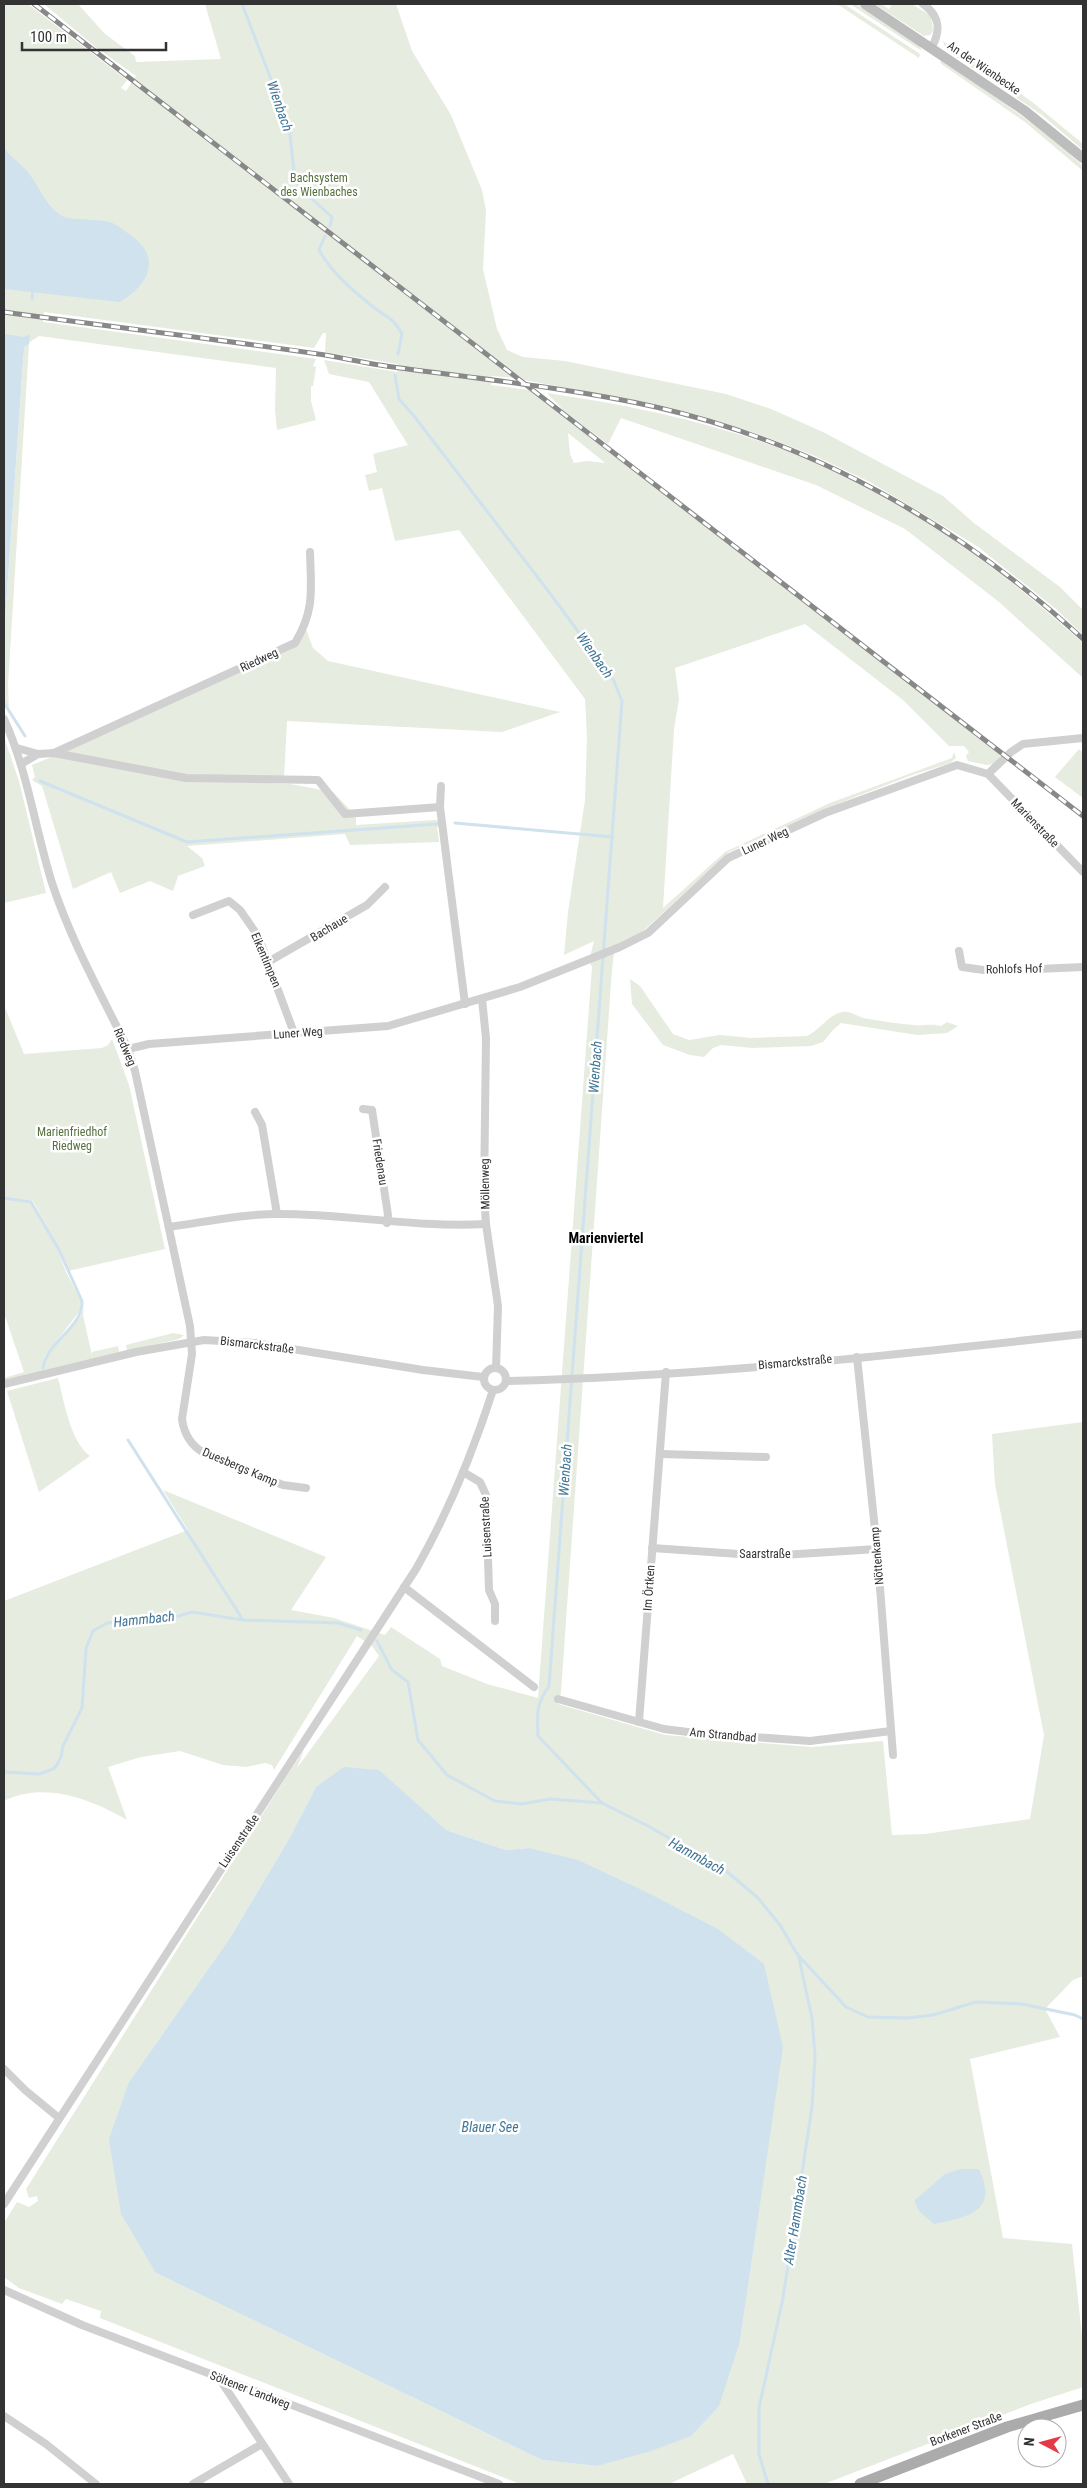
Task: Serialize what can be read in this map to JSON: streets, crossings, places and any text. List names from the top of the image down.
{
  "streets": {
    "main road": ["Borkener Straße"],
    "street": [
      "An der Wienbecke",
      "Riedweg",
      "Marienstraße",
      "Luner Weg",
      "Bachaue",
      "Eikentimpen",
      "Rohlofs Hof",
      "Friedenau",
      "Möllenweg",
      "Bismarckstraße",
      "Duesbergs Kamp",
      "Luisenstraße",
      "Saarstraße",
      "Nöttenkamp",
      "Im Örtken",
      "Am Strandbad",
      "Söltener Landweg"
    ]
  },
  "crossings": [
    ["Riedweg", "Luner Weg"],
    ["Riedweg", "Bismarckstraße"],
    ["Riedweg", "Duesbergs Kamp"],
    ["Marienstraße", "Luner Weg"],
    ["Luner Weg", "Eikentimpen"],
    ["Luner Weg", "Möllenweg"],
    ["Bachaue", "Eikentimpen"],
    ["Möllenweg", "Bismarckstraße"],
    ["Möllenweg", "Luisenstraße"],
    ["Bismarckstraße", "Duesbergs Kamp"],
    ["Bismarckstraße", "Luisenstraße"],
    ["Bismarckstraße", "Nöttenkamp"],
    ["Bismarckstraße", "Im Örtken"],
    ["Saarstraße", "Nöttenkamp"],
    ["Saarstraße", "Im Örtken"],
    ["Nöttenkamp", "Am Strandbad"],
    ["Im Örtken", "Am Strandbad"]
  ],
  "districts": ["Marienviertel"],
  "water": [
    "Wienbach",
    "Hammbach",
    "Blauer See",
    "Alter Hammbach"
  ],
  "parks": ["Bachsystem des Wienbaches", "Marienfriedhof Riedweg"],
  "scale_bar": "100 m",
  "north": "left"
}
